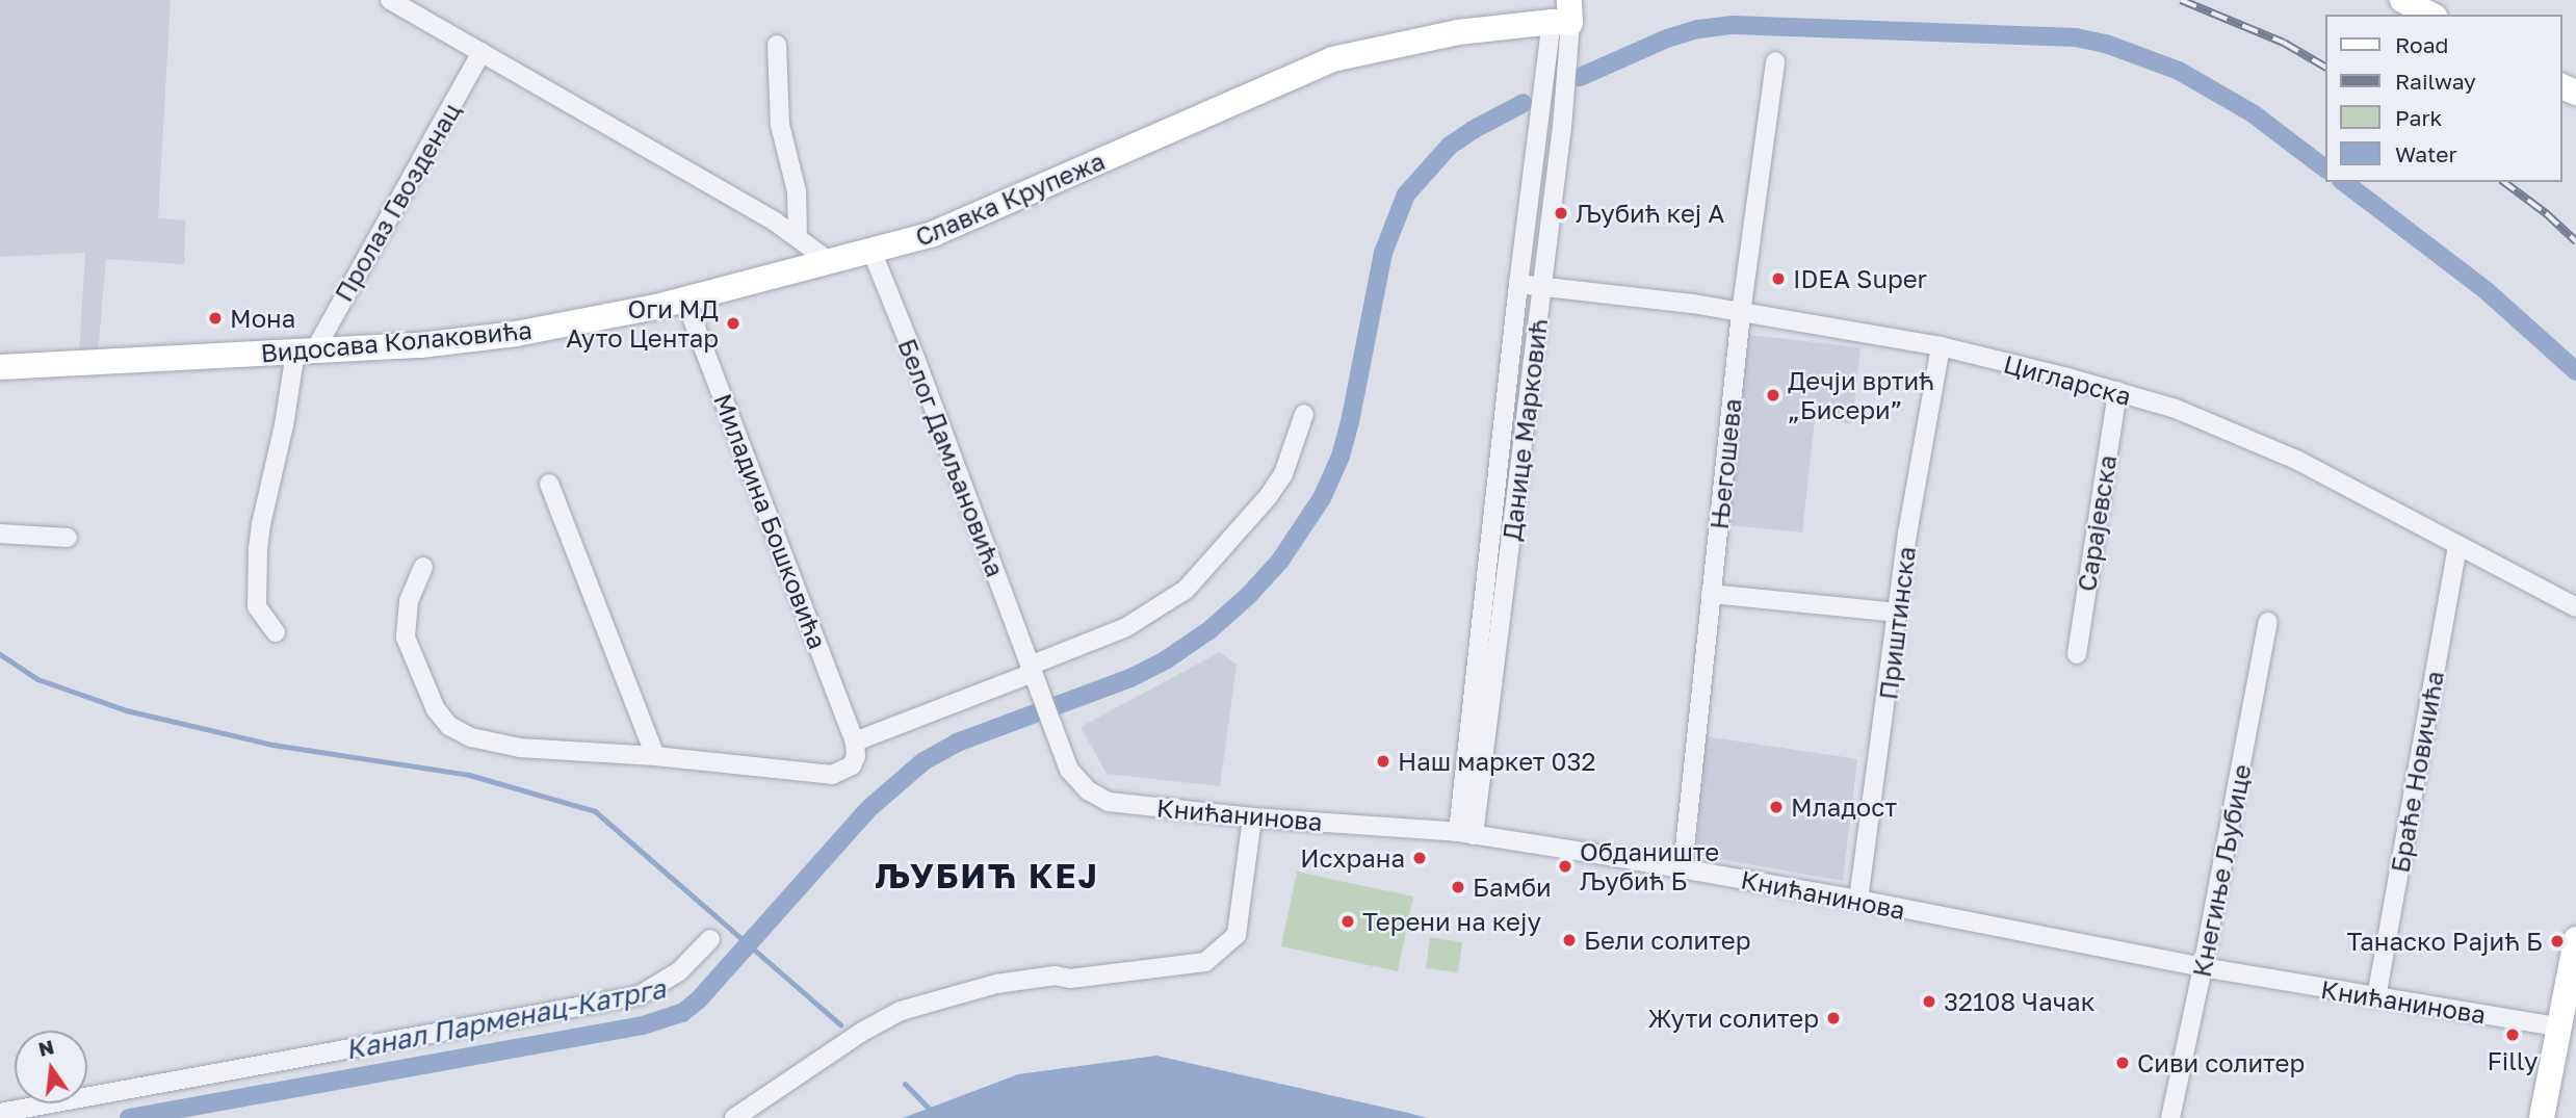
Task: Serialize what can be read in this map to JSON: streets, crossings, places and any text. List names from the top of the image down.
{
  "streets": {
    "street": [
      "Славка Крупежа",
      "Пролаз Гвозденац",
      "Видосава Колаковића",
      "Цигларска",
      "Данице Марковић",
      "Белог Дамљановића",
      "Његошева",
      "Миладина Бошковића",
      "Сарајевска",
      "Приштинска",
      "Браће Новичића",
      "Книћанинова",
      "Кнегиње Љубице"
    ]
  },
  "crossings": [
    ["Славка Крупежа", "Видосава Колаковића"],
    ["Славка Крупежа", "Данице Марковић"],
    ["Славка Крупежа", "Белог Дамљановића"],
    ["Пролаз Гвозденац", "Видосава Колаковића"],
    ["Видосава Колаковића", "Миладина Бошковића"],
    ["Цигларска", "Данице Марковић"],
    ["Цигларска", "Његошева"],
    ["Цигларска", "Сарајевска"],
    ["Цигларска", "Приштинска"],
    ["Цигларска", "Браће Новичића"],
    ["Данице Марковић", "Книћанинова"],
    ["Белог Дамљановића", "Книћанинова"],
    ["Његошева", "Книћанинова"],
    ["Приштинска", "Книћанинова"],
    ["Браће Новичића", "Книћанинова"],
    ["Книћанинова", "Кнегиње Љубице"]
  ],
  "districts": ["ЉУБИЋ КЕЈ"],
  "water": ["Канал Парменац-Катрга"],
  "places": [
    "Љубић кеј А",
    "IDEA Super",
    "Мона",
    "Оги МД Ауто Центар",
    "Дечји вртић „Бисери”",
    "Наш маркет 032",
    "Младост",
    "Исхрана",
    "Обданиште Љубић Б",
    "Бамби",
    "Терени на кеју",
    "Бели солитер",
    "Танаско Рајић Б",
    "32108 Чачак",
    "Жути солитер",
    "Filly",
    "Сиви солитер"
  ],
  "legend": [
    "Road",
    "Railway",
    "Park",
    "Water"
  ],
  "north": "top"
}
